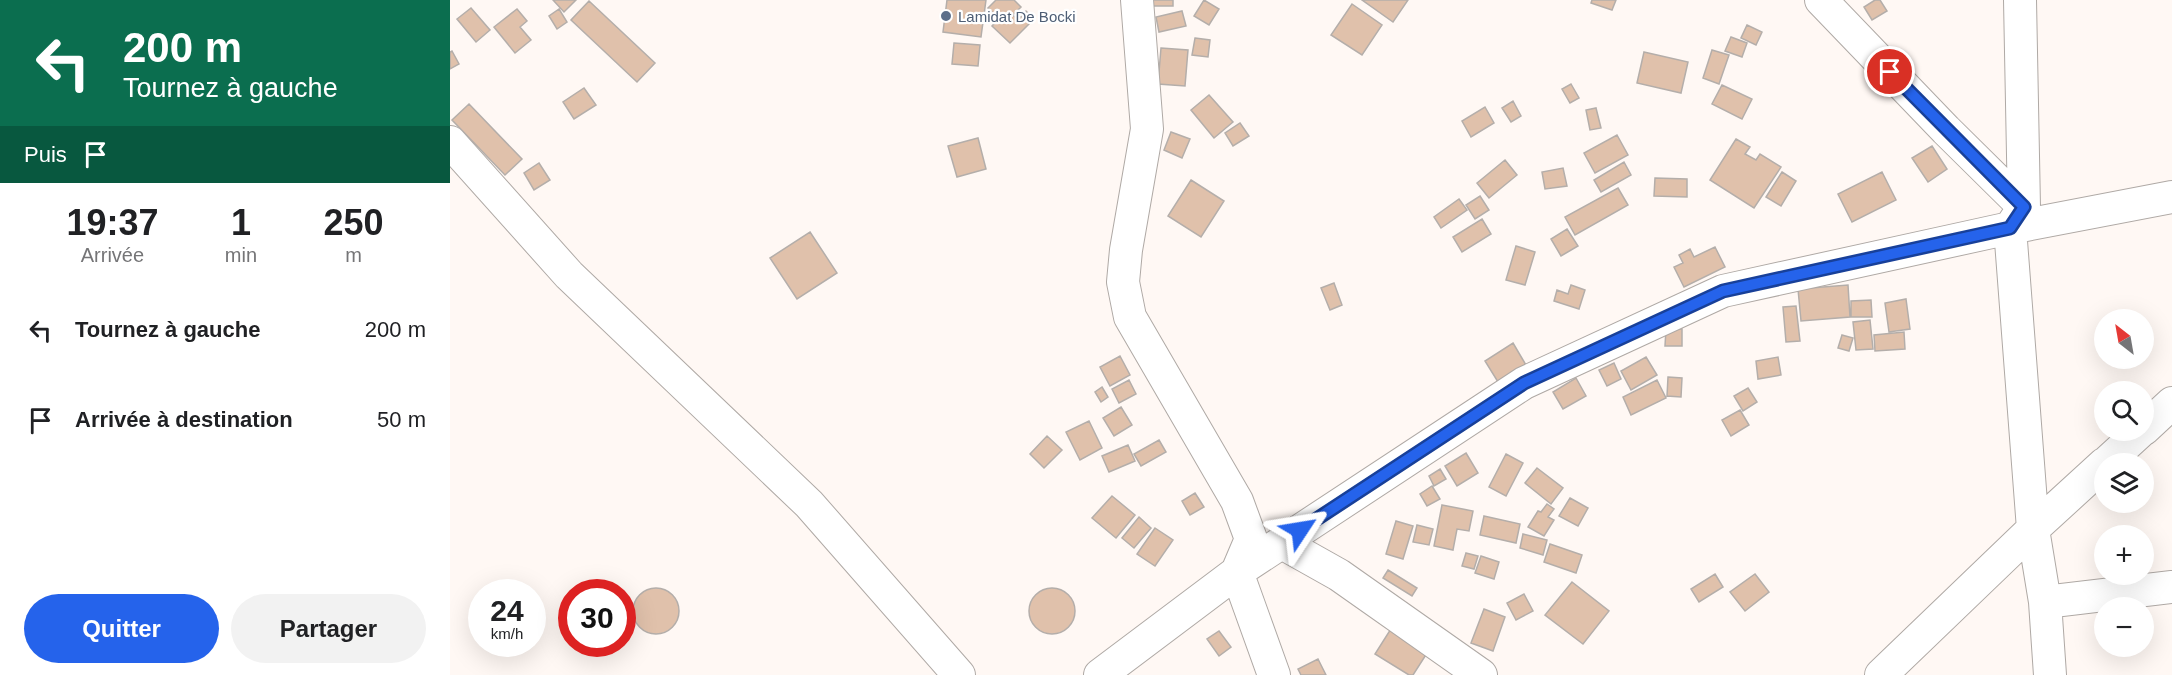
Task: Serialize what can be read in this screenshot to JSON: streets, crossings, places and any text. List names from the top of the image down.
{
  "places": ["Lamidat De Bocki"],
  "north": "top left",
  "page": {
    "turn": ["200 m", "Tournez à gauche"],
    "then": "Puis",
    "eta": [
      "19:37",
      "Arrivée",
      "1",
      "min",
      "250",
      "m"
    ],
    "list": [
      {
        "name": "Tournez à gauche",
        "value": "200 m"
      },
      {
        "name": "Arrivée à destination",
        "value": "50 m"
      }
    ],
    "map_buttons": ["+", "−"],
    "speed": "24 km/h",
    "limit": "30",
    "buttons": ["Quitter", "Partager"]
  }
}
